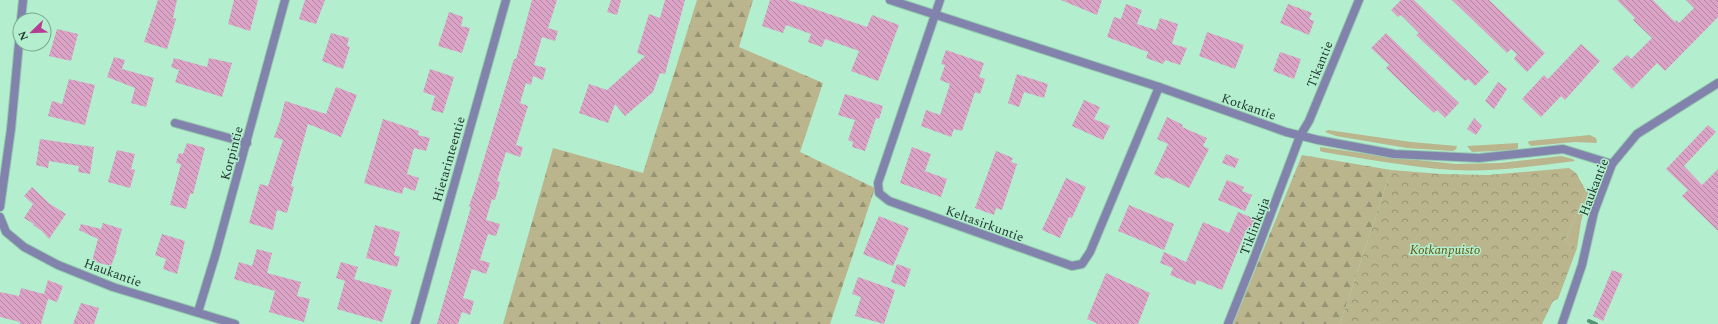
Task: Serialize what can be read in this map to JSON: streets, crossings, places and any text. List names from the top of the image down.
{
  "streets": {
    "street": [
      "Tikantie",
      "Kotkantie",
      "Korpintie",
      "Hietarinteentie",
      "Haukantie",
      "Keltasirkuntie",
      "Tiklinkuja"
    ]
  },
  "crossings": [
    ["Tikantie", "Kotkantie"],
    ["Tikantie", "Tiklinkuja"],
    ["Kotkantie", "Haukantie"],
    ["Kotkantie", "Keltasirkuntie"],
    ["Kotkantie", "Tiklinkuja"],
    ["Korpintie", "Haukantie"]
  ],
  "parks": ["Kotkanpuisto"],
  "north": "bottom left"
}
